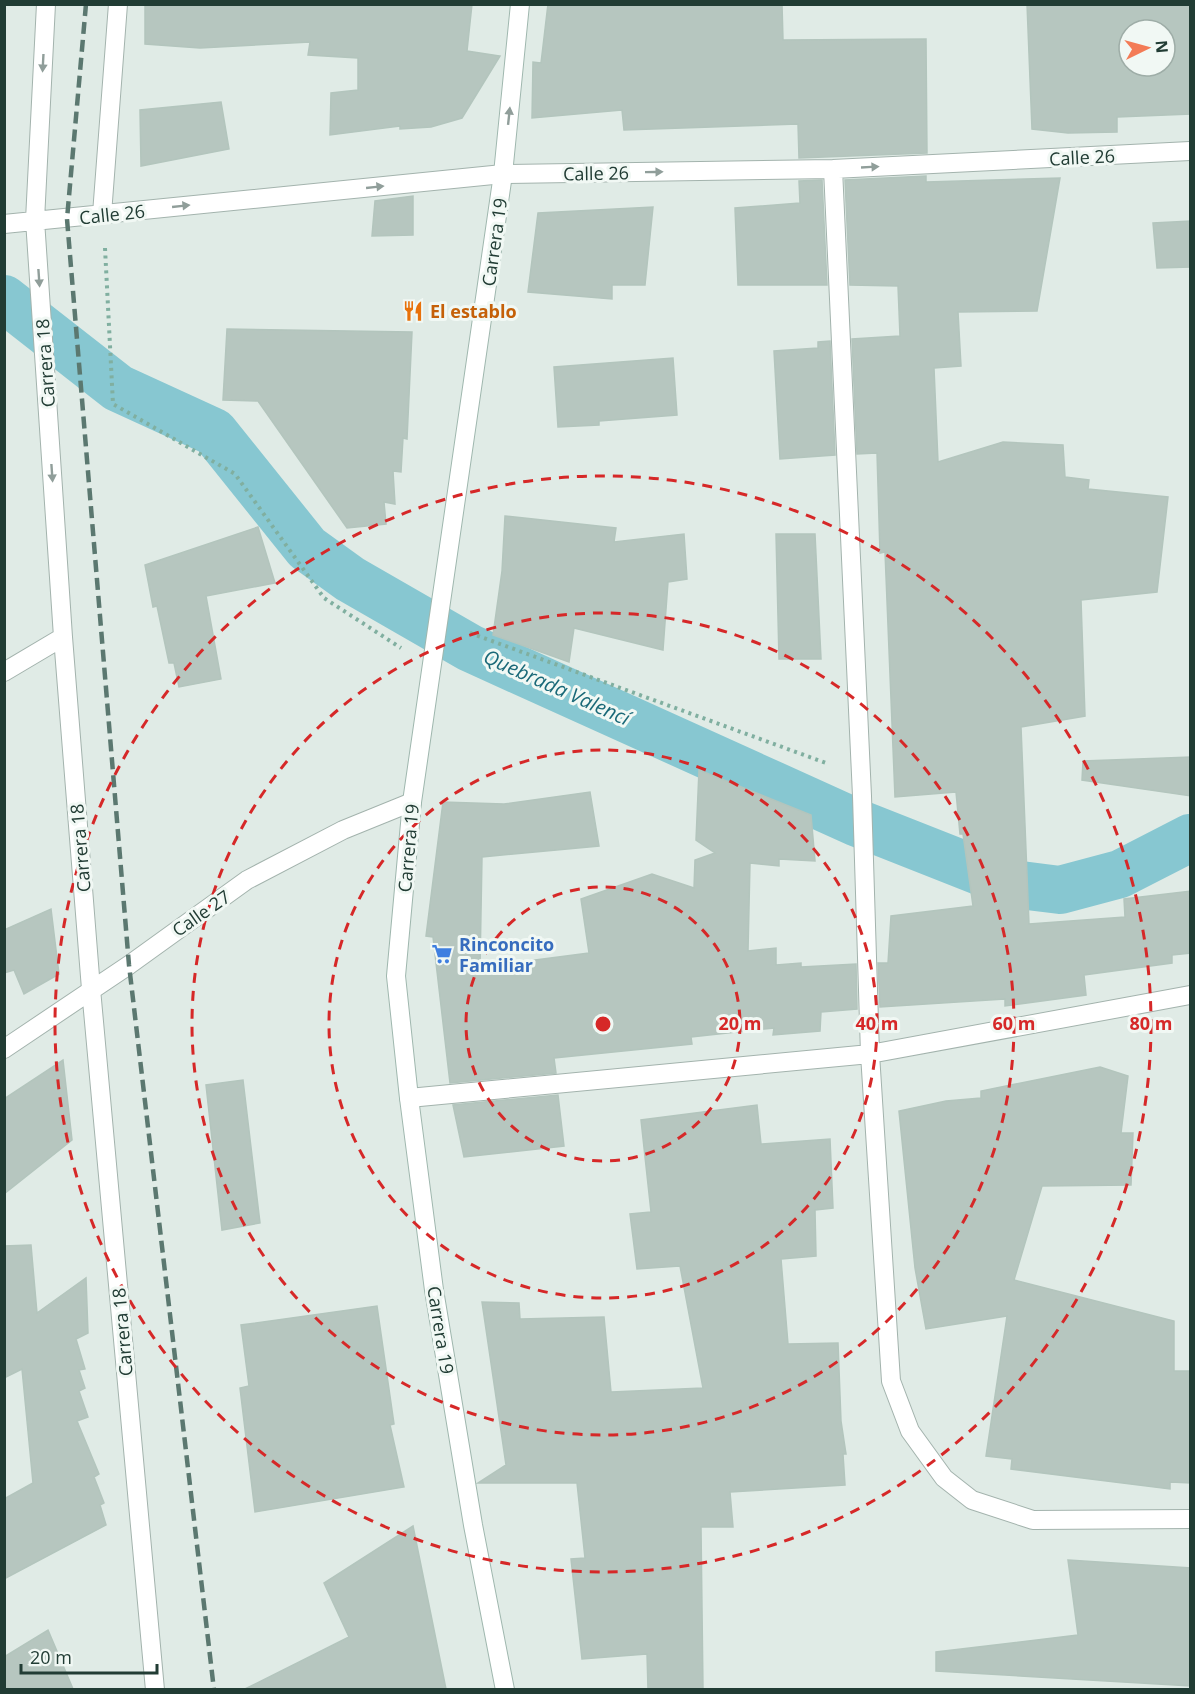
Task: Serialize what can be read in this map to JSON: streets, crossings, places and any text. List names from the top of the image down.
{
  "streets": {
    "street": [
      "Calle 26",
      "Carrera 19",
      "Carrera 18",
      "Calle 27"
    ]
  },
  "crossings": [
    ["Calle 26", "Carrera 19"],
    ["Calle 26", "Carrera 18"],
    ["Carrera 19", "Calle 27"],
    ["Carrera 18", "Calle 27"]
  ],
  "one_way": ["Calle 26"],
  "water": ["Quebrada Valencí"],
  "places": {
    "restaurant": ["El establo"],
    "supermarket": ["Rinconcito Familiar"]
  },
  "scale_bar": "20 m",
  "north": "right",
  "rings": [
    "20 m",
    "40 m",
    "60 m",
    "80 m"
  ]
}
